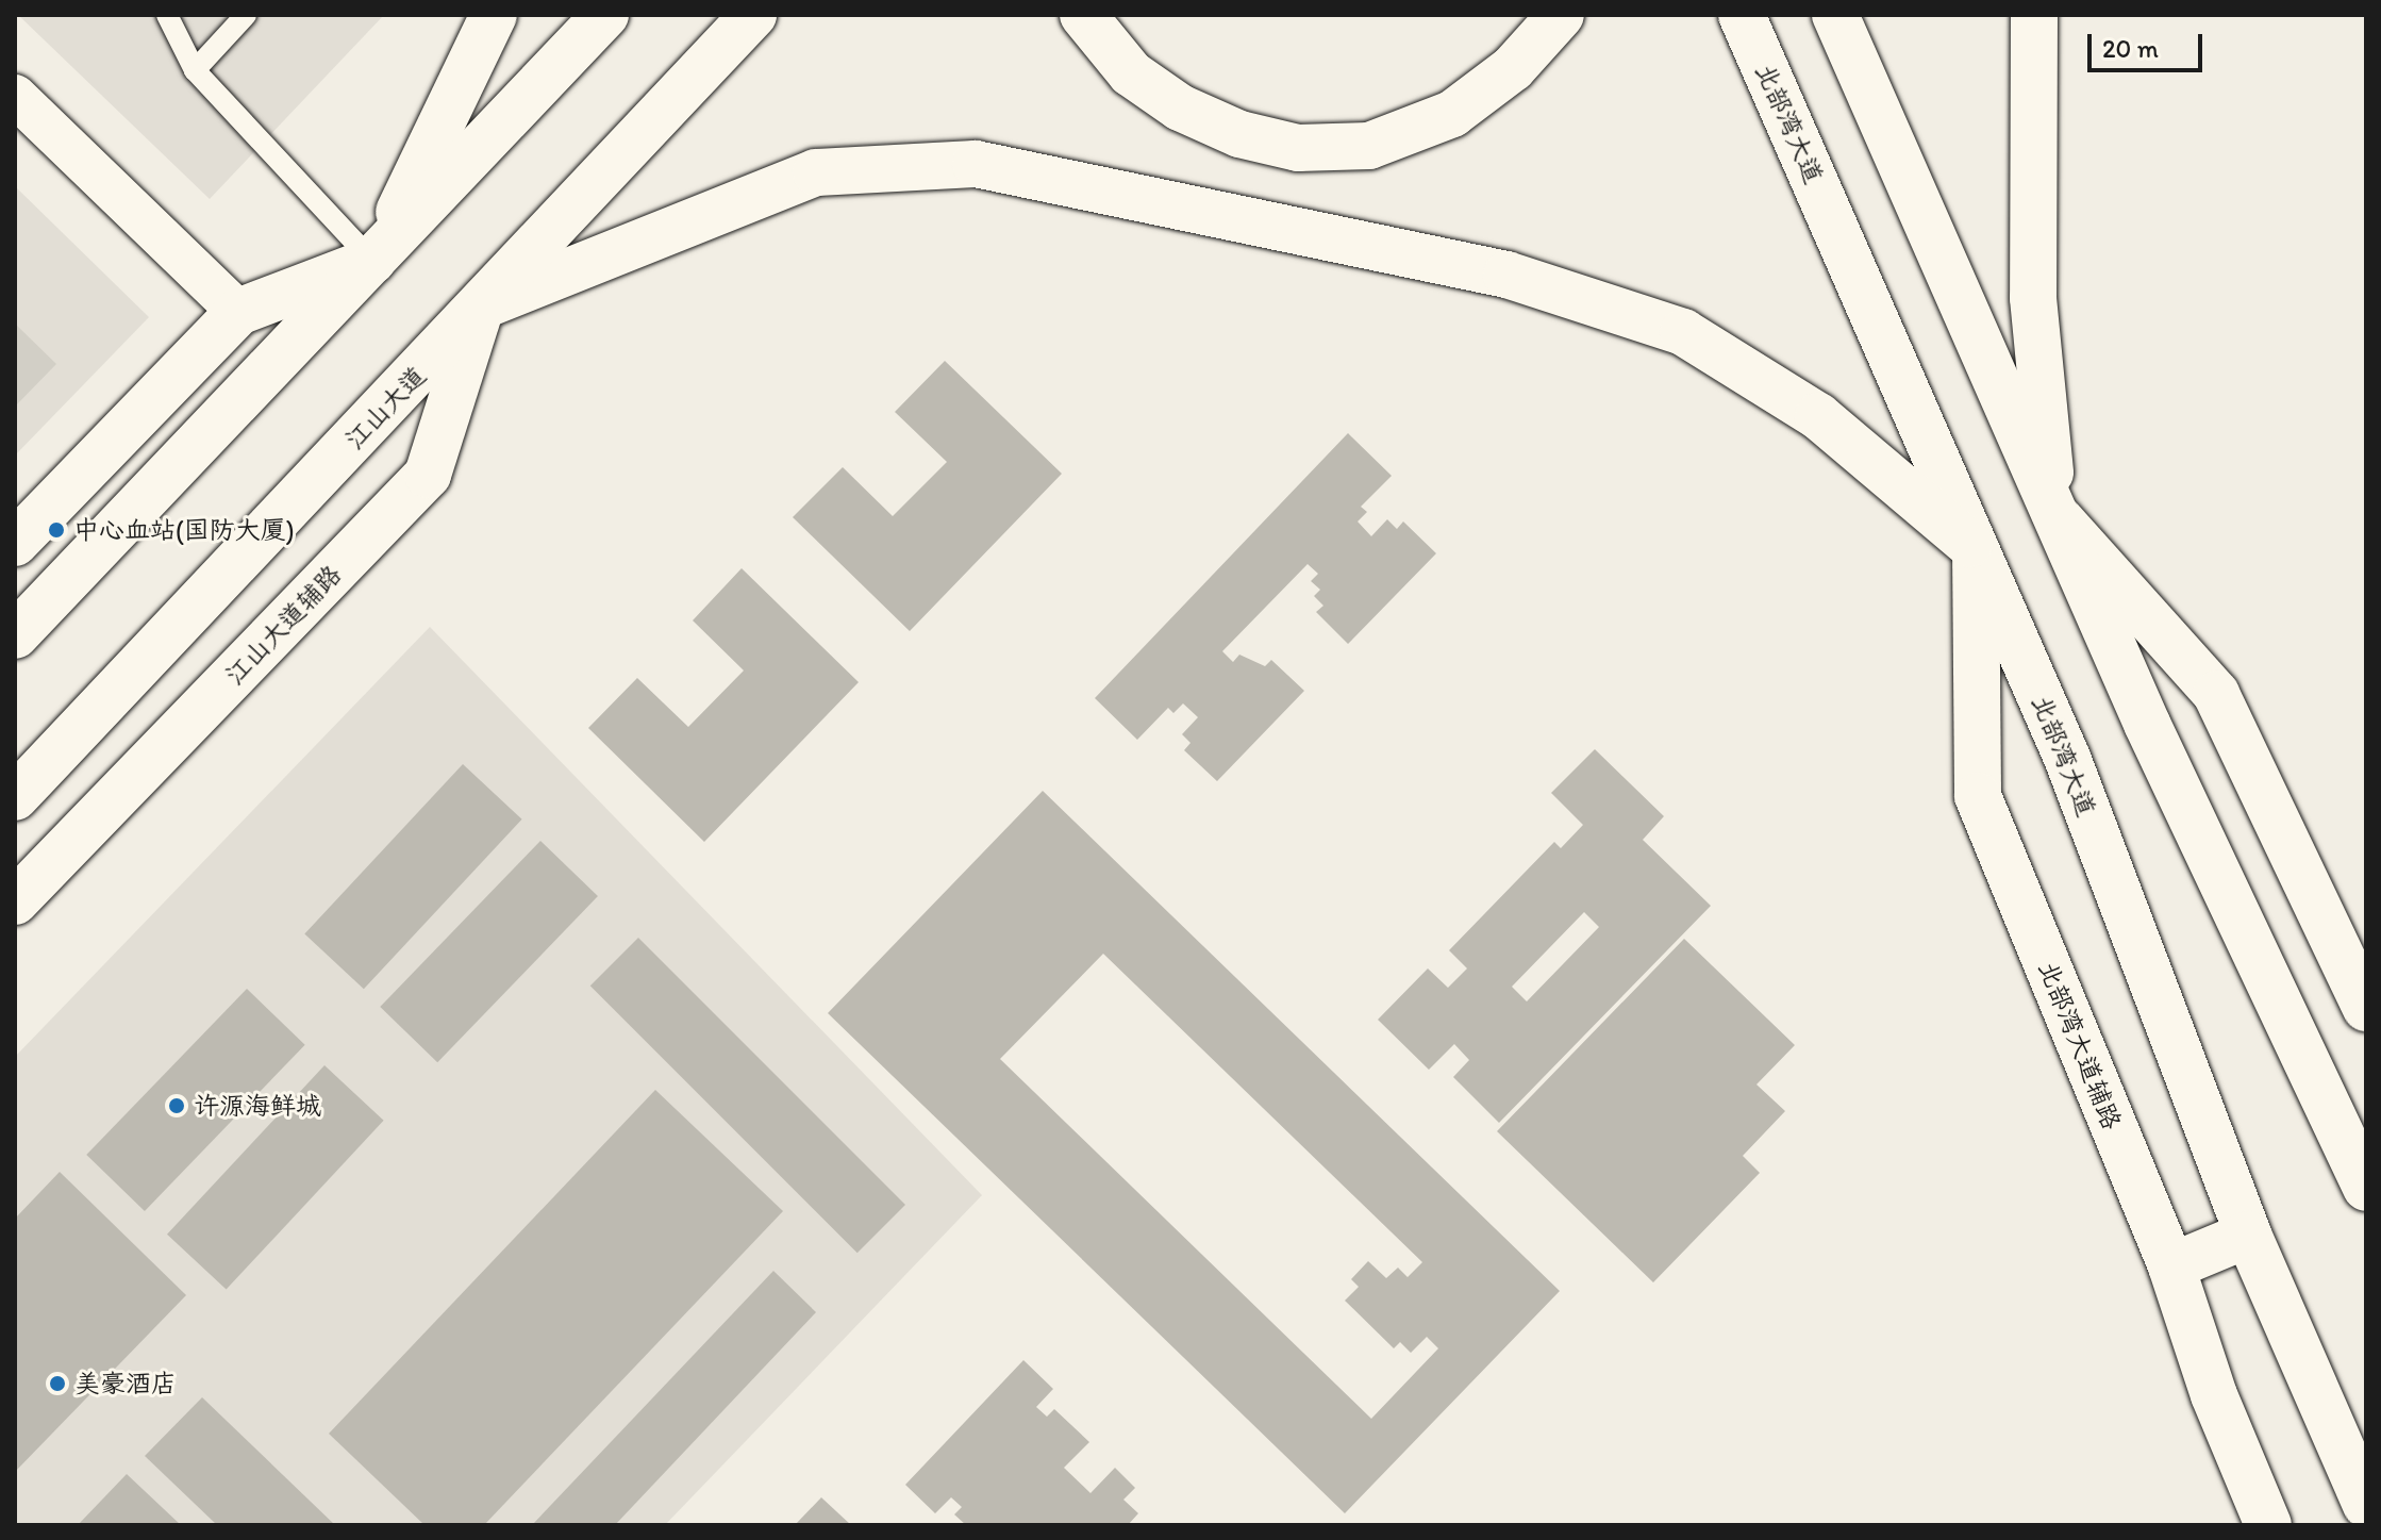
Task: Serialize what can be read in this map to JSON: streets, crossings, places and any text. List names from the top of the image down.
{
  "streets": {
    "main road": [
      "北部湾大道",
      "江山大道",
      "江山大道辅路",
      "北部湾大道辅路"
    ]
  },
  "crossings": [
    ["北部湾大道", "北部湾大道辅路"],
    ["江山大道", "江山大道辅路"]
  ],
  "places": ["中心血站(国防大厦)", "许源海鲜城", "美豪酒店"],
  "scale_bar": "20 m"
}
